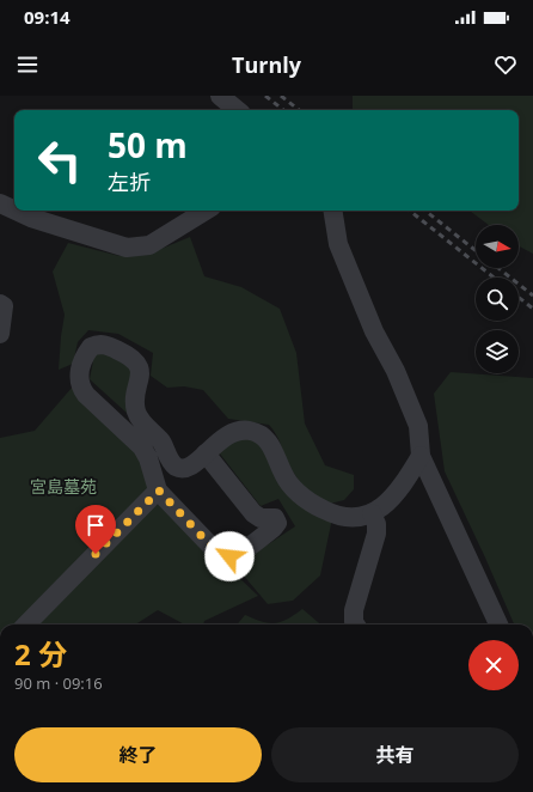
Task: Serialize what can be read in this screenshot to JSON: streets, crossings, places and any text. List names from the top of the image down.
{
  "parks": ["宮島墓苑"],
  "north": "right",
  "page": {
    "status": "09:14",
    "header": "Turnly",
    "turn": ["50 m", "左折"],
    "heading": ["2 分", "90 m · 09:16"],
    "buttons": ["終了", "共有"]
  }
}
